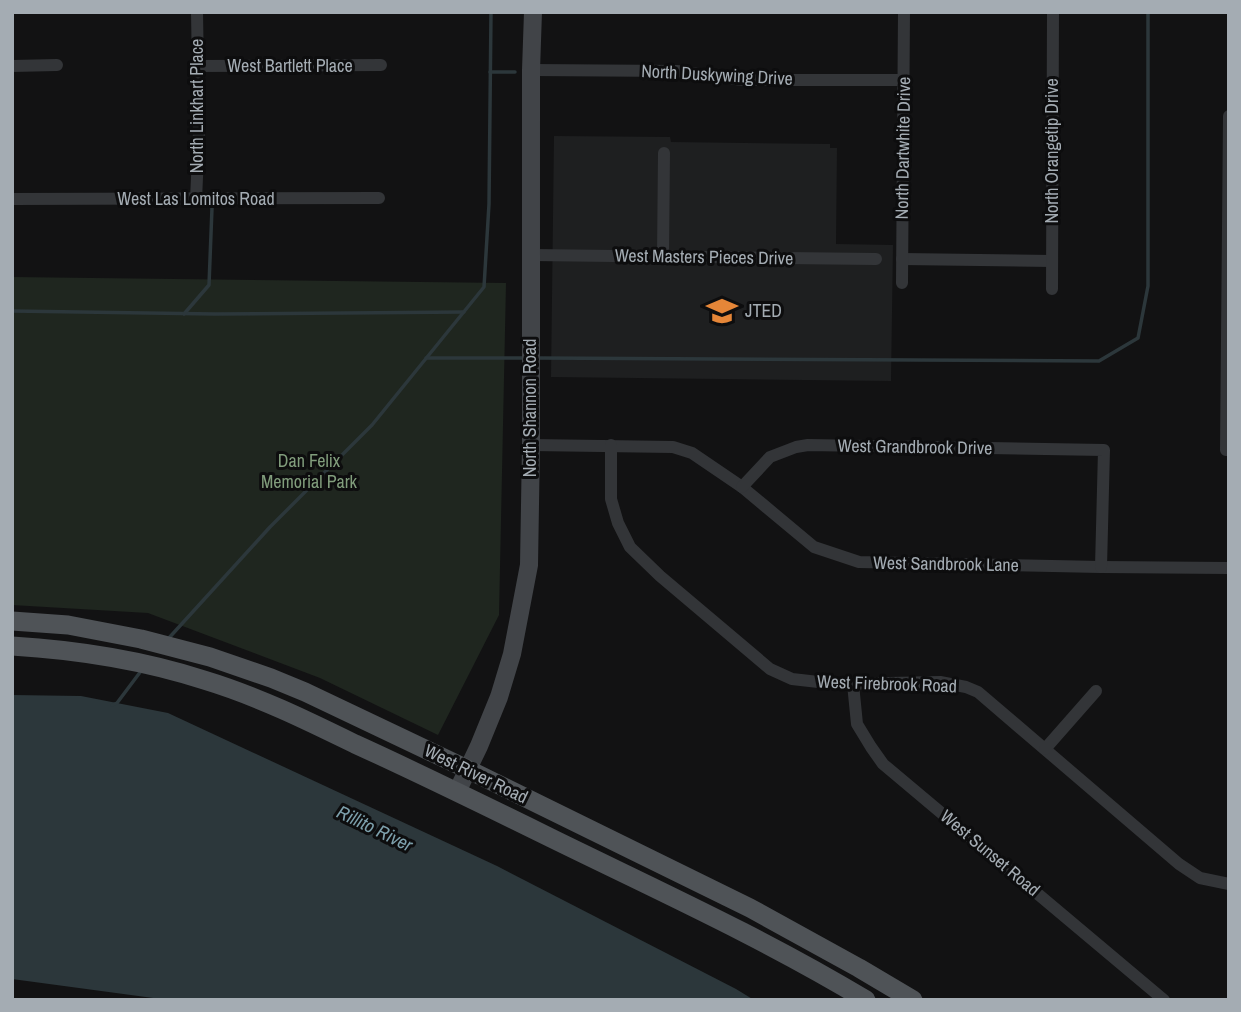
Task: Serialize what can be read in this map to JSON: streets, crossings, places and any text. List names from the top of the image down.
{
  "streets": {
    "main road": ["West River Road"],
    "street": [
      "West Bartlett Place",
      "North Duskywing Drive",
      "North Linkhart Place",
      "North Dartwhite Drive",
      "North Orangetip Drive",
      "West Las Lomitos Road",
      "West Masters Pieces Drive",
      "North Shannon Road",
      "West Grandbrook Drive",
      "West Sandbrook Lane",
      "West Firebrook Road",
      "West Sunset Road"
    ]
  },
  "crossings": [
    ["West Bartlett Place", "North Linkhart Place"],
    ["North Duskywing Drive", "North Dartwhite Drive"],
    ["North Duskywing Drive", "North Shannon Road"],
    ["North Linkhart Place", "West Las Lomitos Road"],
    ["West Masters Pieces Drive", "North Shannon Road"],
    ["North Shannon Road", "West Sandbrook Lane"],
    ["North Shannon Road", "West River Road"],
    ["West Grandbrook Drive", "West Sandbrook Lane"],
    ["West Sandbrook Lane", "West Firebrook Road"],
    ["West Firebrook Road", "West Sunset Road"]
  ],
  "water": ["Rillito River"],
  "parks": ["Dan Felix Memorial Park"],
  "places": {
    "school or university": ["JTED"]
  }
}
